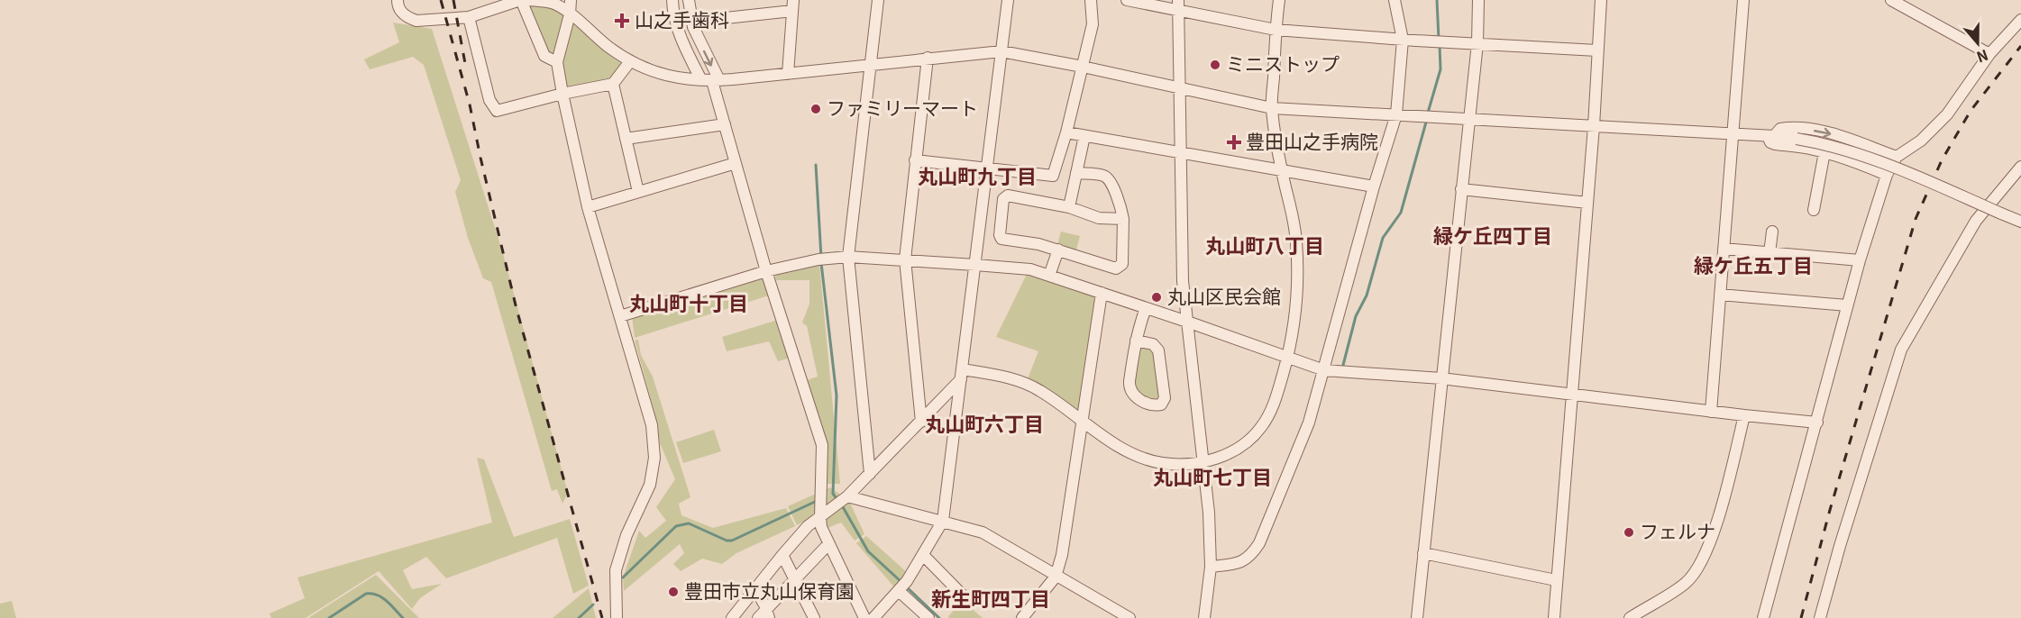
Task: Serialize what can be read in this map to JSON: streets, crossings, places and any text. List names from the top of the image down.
{
  "districts": [
    "丸山町九丁目",
    "緑ケ丘四丁目",
    "丸山町八丁目",
    "緑ケ丘五丁目",
    "丸山町十丁目",
    "丸山町六丁目",
    "丸山町七丁目",
    "新生町四丁目"
  ],
  "places": {
    "health": ["山之手歯科", "豊田山之手病院"],
    "other": [
      "ミニストップ",
      "ファミリーマート",
      "丸山区民会館",
      "フェルナ",
      "豊田市立丸山保育園"
    ]
  },
  "north": "bottom"
}
